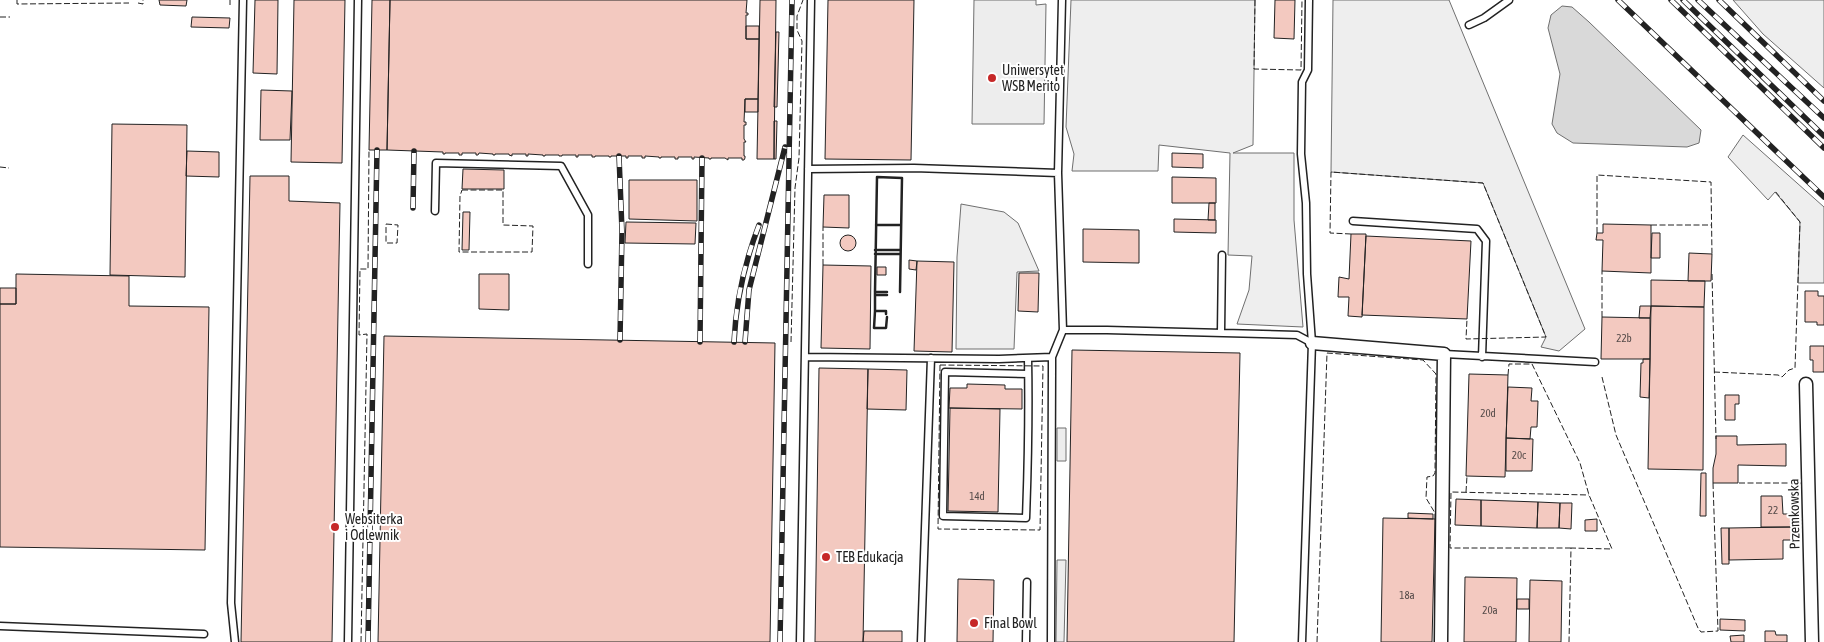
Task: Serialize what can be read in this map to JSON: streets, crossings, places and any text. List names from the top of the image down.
{
  "streets": {
    "street": ["Przemkowska"]
  },
  "places": [
    "Uniwersytet WSB Merito",
    "Websiterka i Odlewnik",
    "TEB Edukacja",
    "Final Bowl"
  ],
  "house_numbers": [
    "22b",
    "20d",
    "20c",
    "14d",
    "22",
    "18a",
    "20a"
  ]
}
